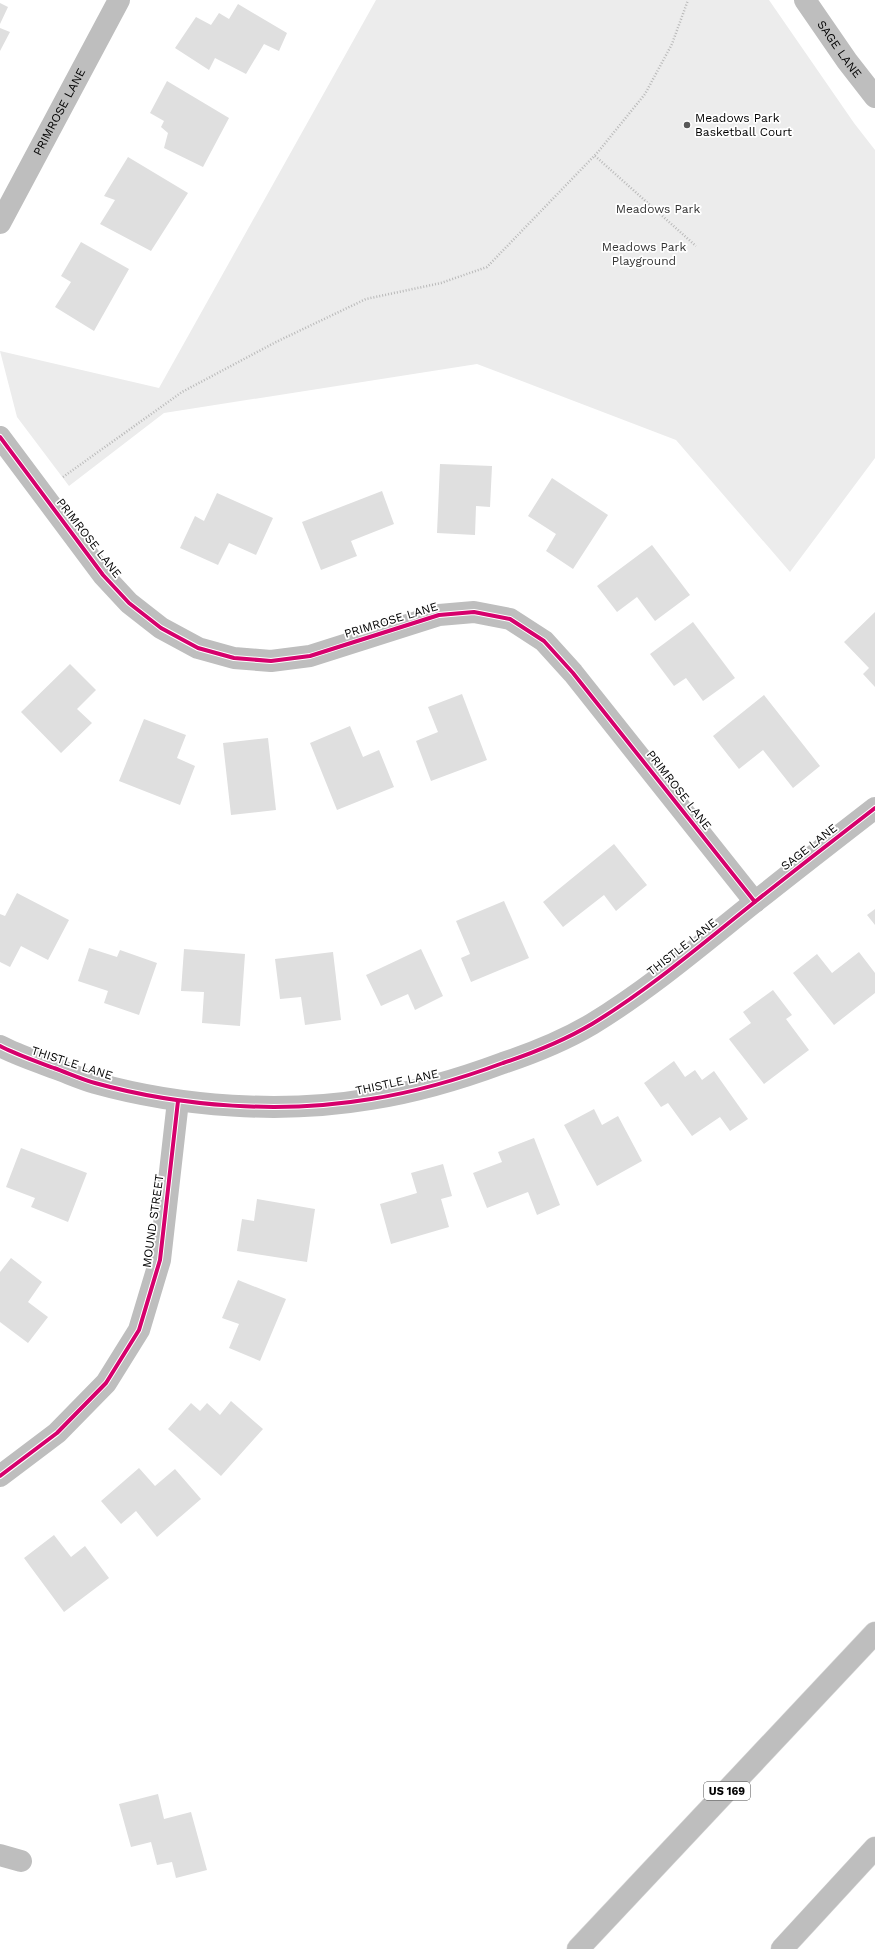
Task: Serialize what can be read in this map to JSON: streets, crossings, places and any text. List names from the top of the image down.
{
  "streets": {
    "main road": [
      "SAGE LANE",
      "PRIMROSE LANE",
      "THISTLE LANE",
      "MOUND STREET",
      "US 169"
    ]
  },
  "crossings": [
    ["SAGE LANE", "PRIMROSE LANE"],
    ["SAGE LANE", "THISTLE LANE"],
    ["PRIMROSE LANE", "THISTLE LANE"],
    ["THISTLE LANE", "MOUND STREET"]
  ],
  "parks": ["Meadows Park", "Meadows Park Playground"],
  "places": ["Meadows Park Basketball Court"]
}
